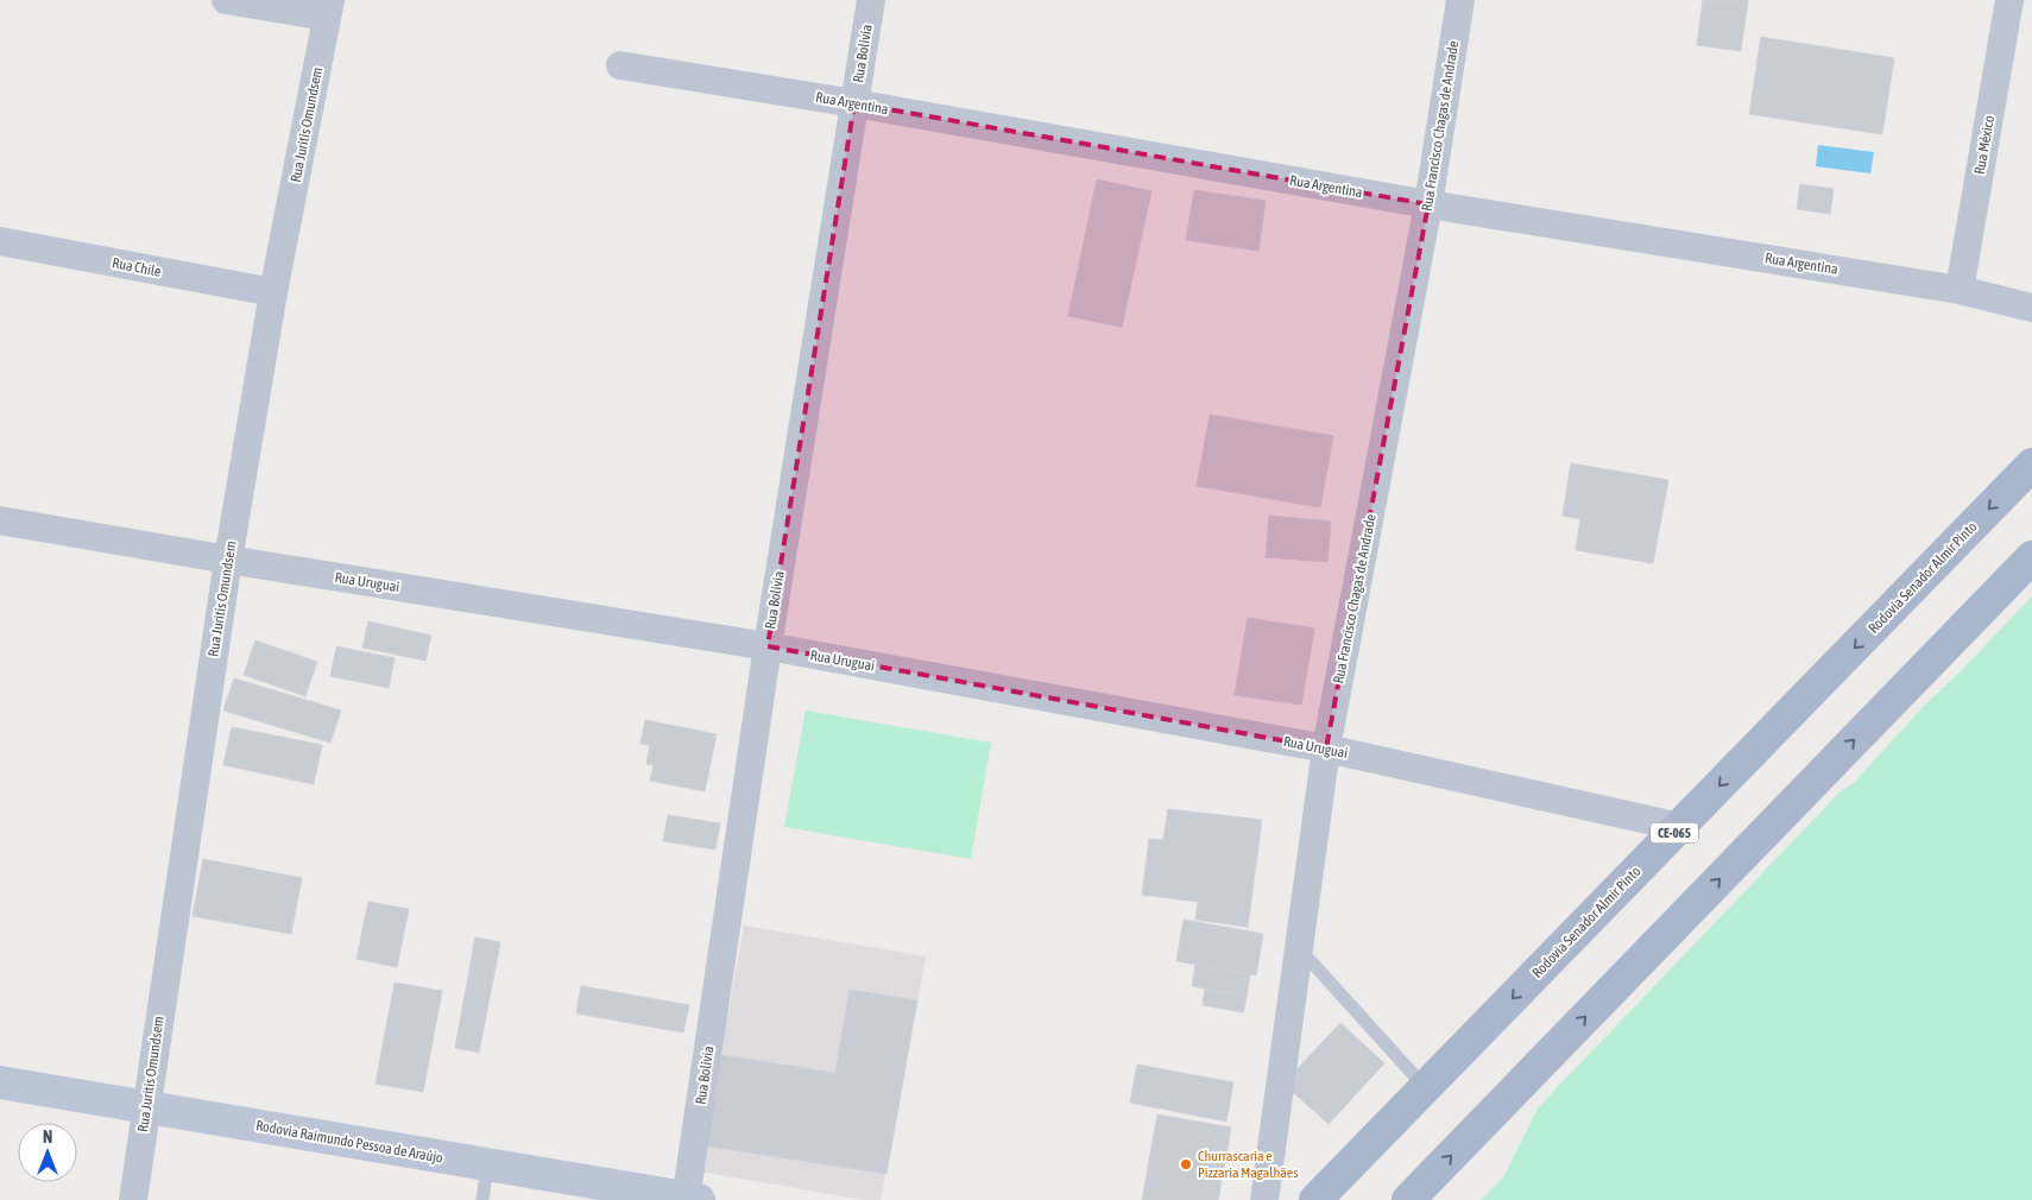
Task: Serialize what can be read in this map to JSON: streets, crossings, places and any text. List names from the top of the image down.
{
  "streets": {
    "main road": ["Rodovia Senador Almir Pinto", "CE-065", "Rodovia Raimundo Pessoa de Araújo"],
    "street": [
      "Rua Bolívia",
      "Rua Argentina",
      "Rua Juritis Omundsem",
      "Rua Francisco Chagas de Andrade",
      "Rua México",
      "Rua Chile",
      "Rua Uruguai"
    ]
  },
  "crossings": [
    ["Rua Bolívia", "Rua Argentina"],
    ["Rua Bolívia", "Rua Uruguai"],
    ["Rua Bolívia", "Rodovia Raimundo Pessoa de Araújo"],
    ["Rua Argentina", "Rua Francisco Chagas de Andrade"],
    ["Rua Argentina", "Rua México"],
    ["Rua Juritis Omundsem", "Rua Chile"],
    ["Rua Juritis Omundsem", "Rua Uruguai"],
    ["Rua Juritis Omundsem", "Rodovia Raimundo Pessoa de Araújo"],
    ["Rua Francisco Chagas de Andrade", "Rua Uruguai"],
    ["Rodovia Senador Almir Pinto", "Rua Uruguai"]
  ],
  "places": ["Churrascaria e Pizzaria Magalhães"],
  "north": "top"
}
